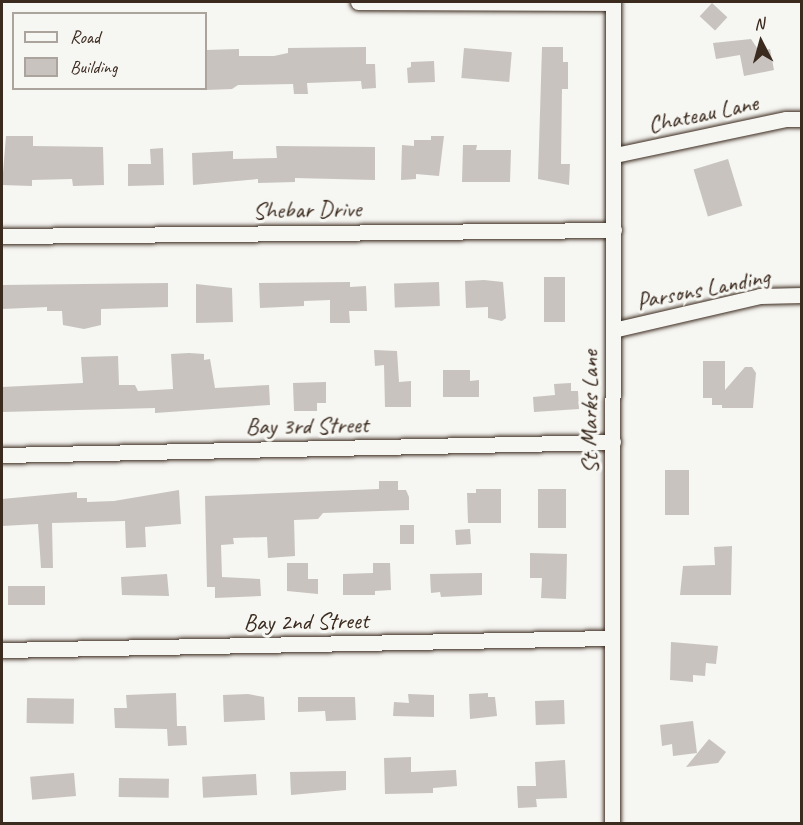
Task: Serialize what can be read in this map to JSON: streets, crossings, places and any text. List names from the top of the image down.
{
  "streets": {
    "street": [
      "Chateau Lane",
      "Shebar Drive",
      "Parsons Landing",
      "St Marks Lane",
      "Bay 3rd Street",
      "Bay 2nd Street"
    ]
  },
  "crossings": [
    ["Chateau Lane", "St Marks Lane"],
    ["Shebar Drive", "St Marks Lane"],
    ["Parsons Landing", "St Marks Lane"],
    ["St Marks Lane", "Bay 3rd Street"],
    ["St Marks Lane", "Bay 2nd Street"]
  ],
  "legend": ["Road", "Building"],
  "north": "top"
}
